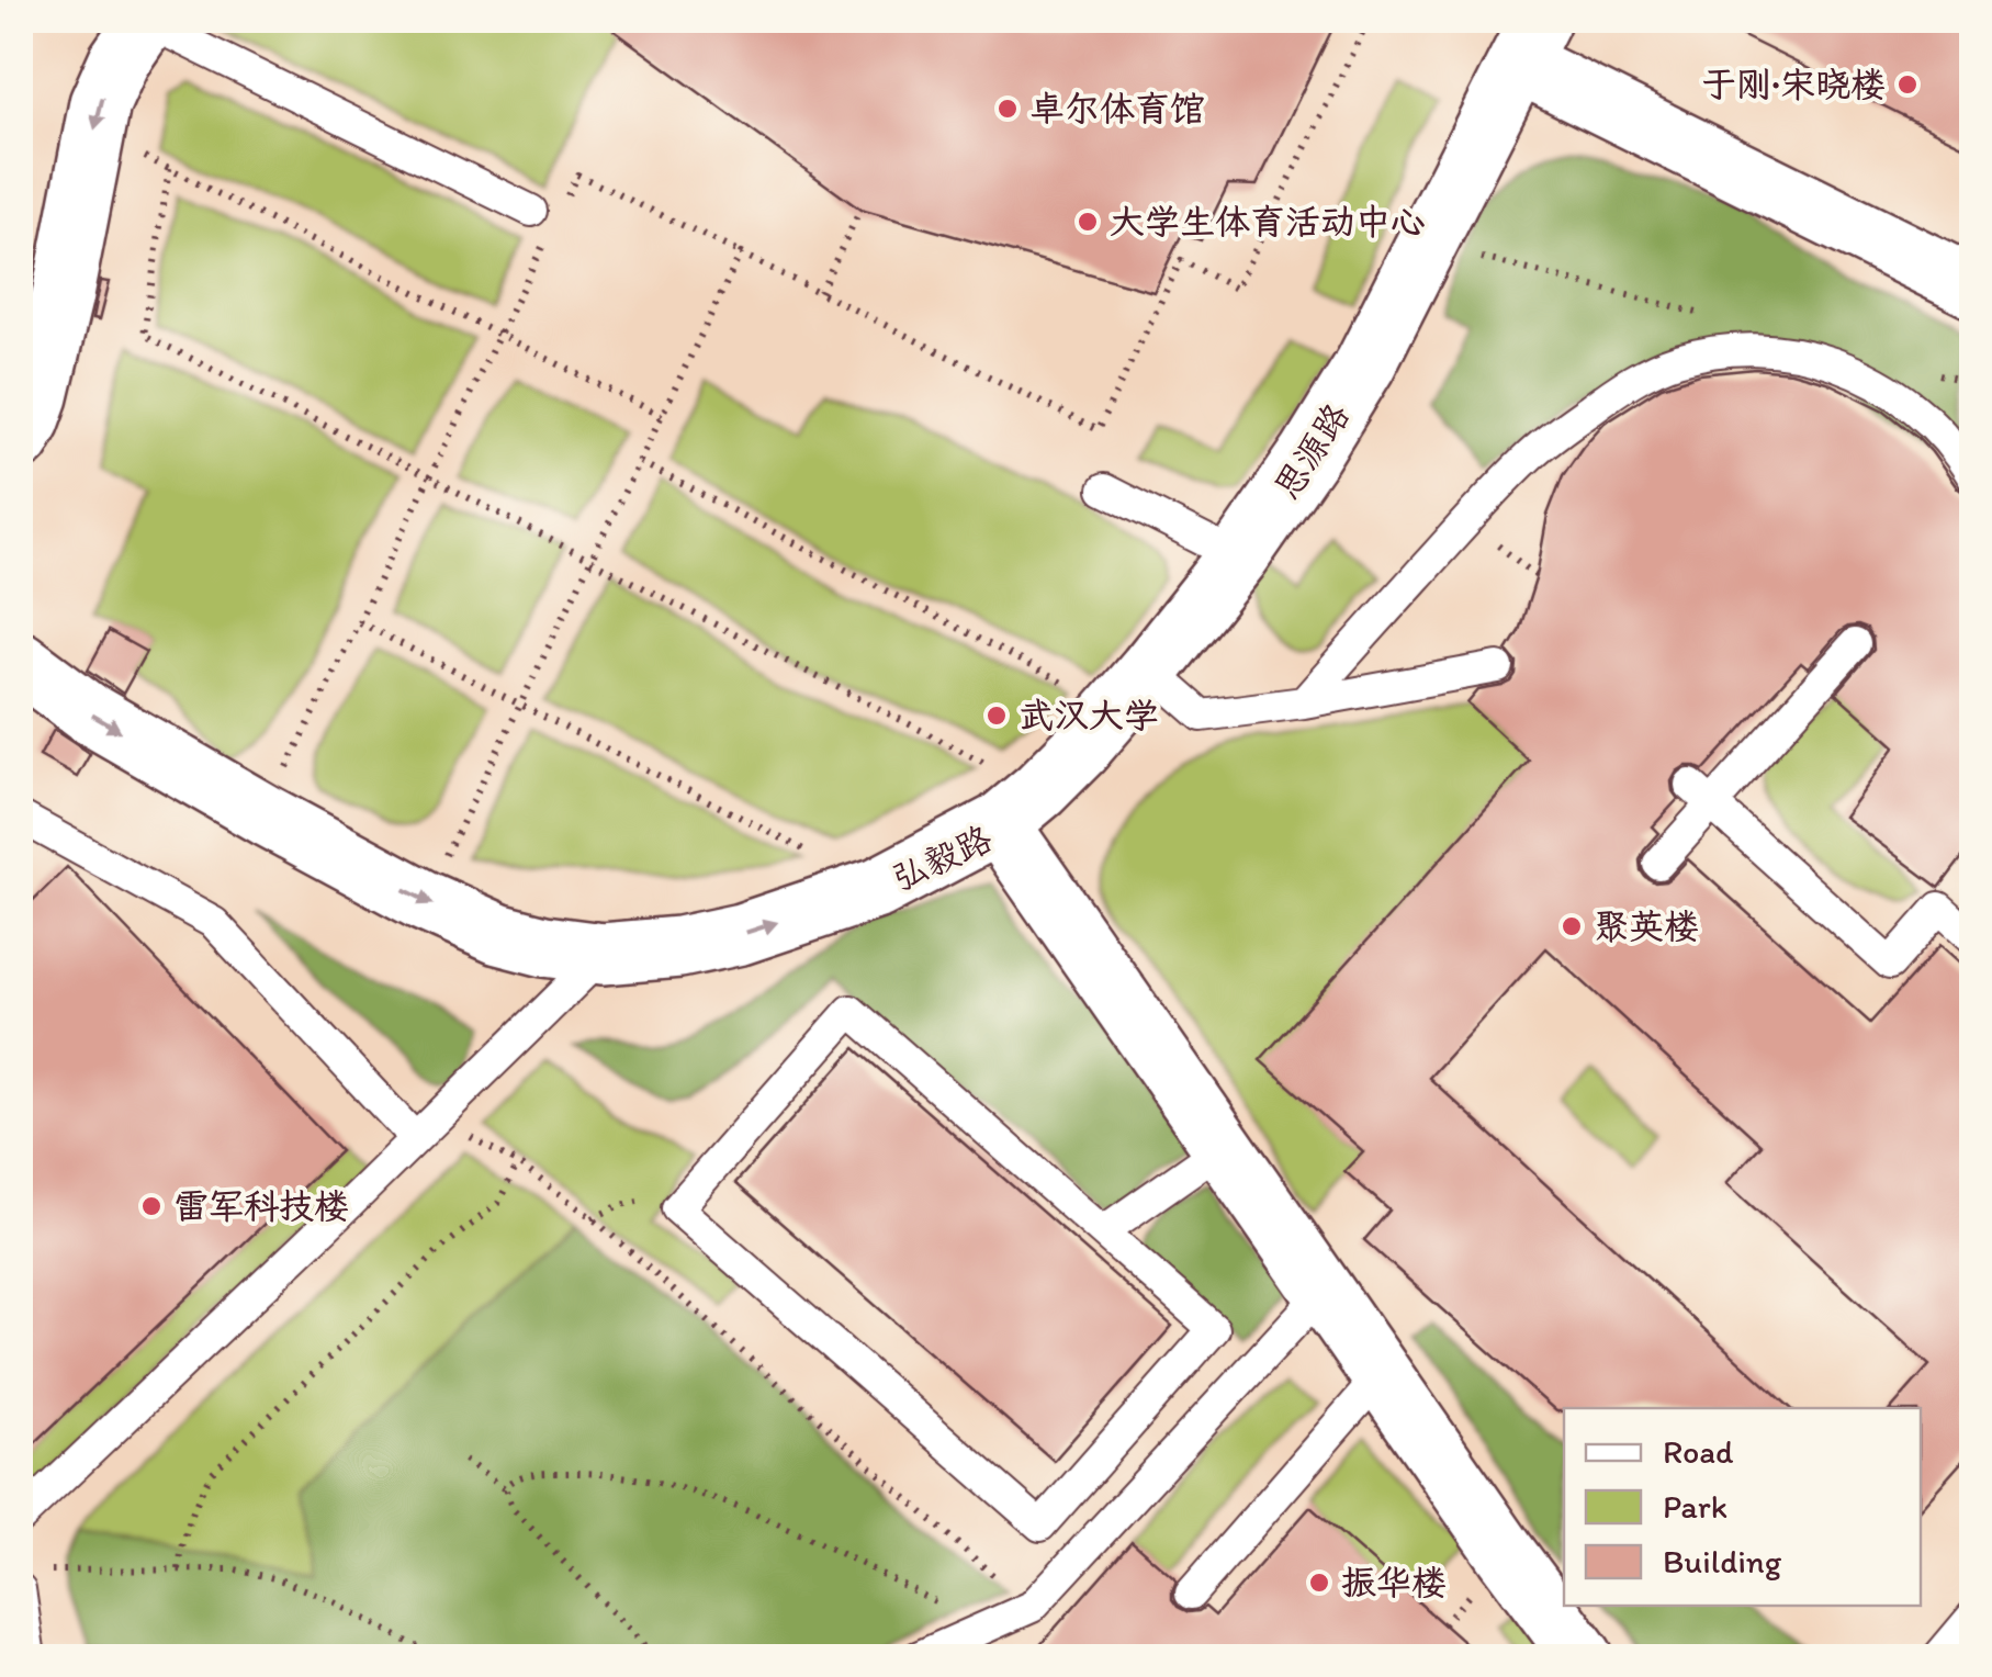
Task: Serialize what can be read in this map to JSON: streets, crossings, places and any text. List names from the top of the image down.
{
  "streets": {
    "street": ["思源路", "弘毅路"]
  },
  "crossings": [
    ["思源路", "弘毅路"]
  ],
  "one_way": ["弘毅路"],
  "places": [
    "于刚·宋晓楼",
    "卓尔体育馆",
    "大学生体育活动中心",
    "武汉大学",
    "聚英楼",
    "雷军科技楼",
    "振华楼"
  ],
  "legend": ["Road", "Park", "Building"]
}
